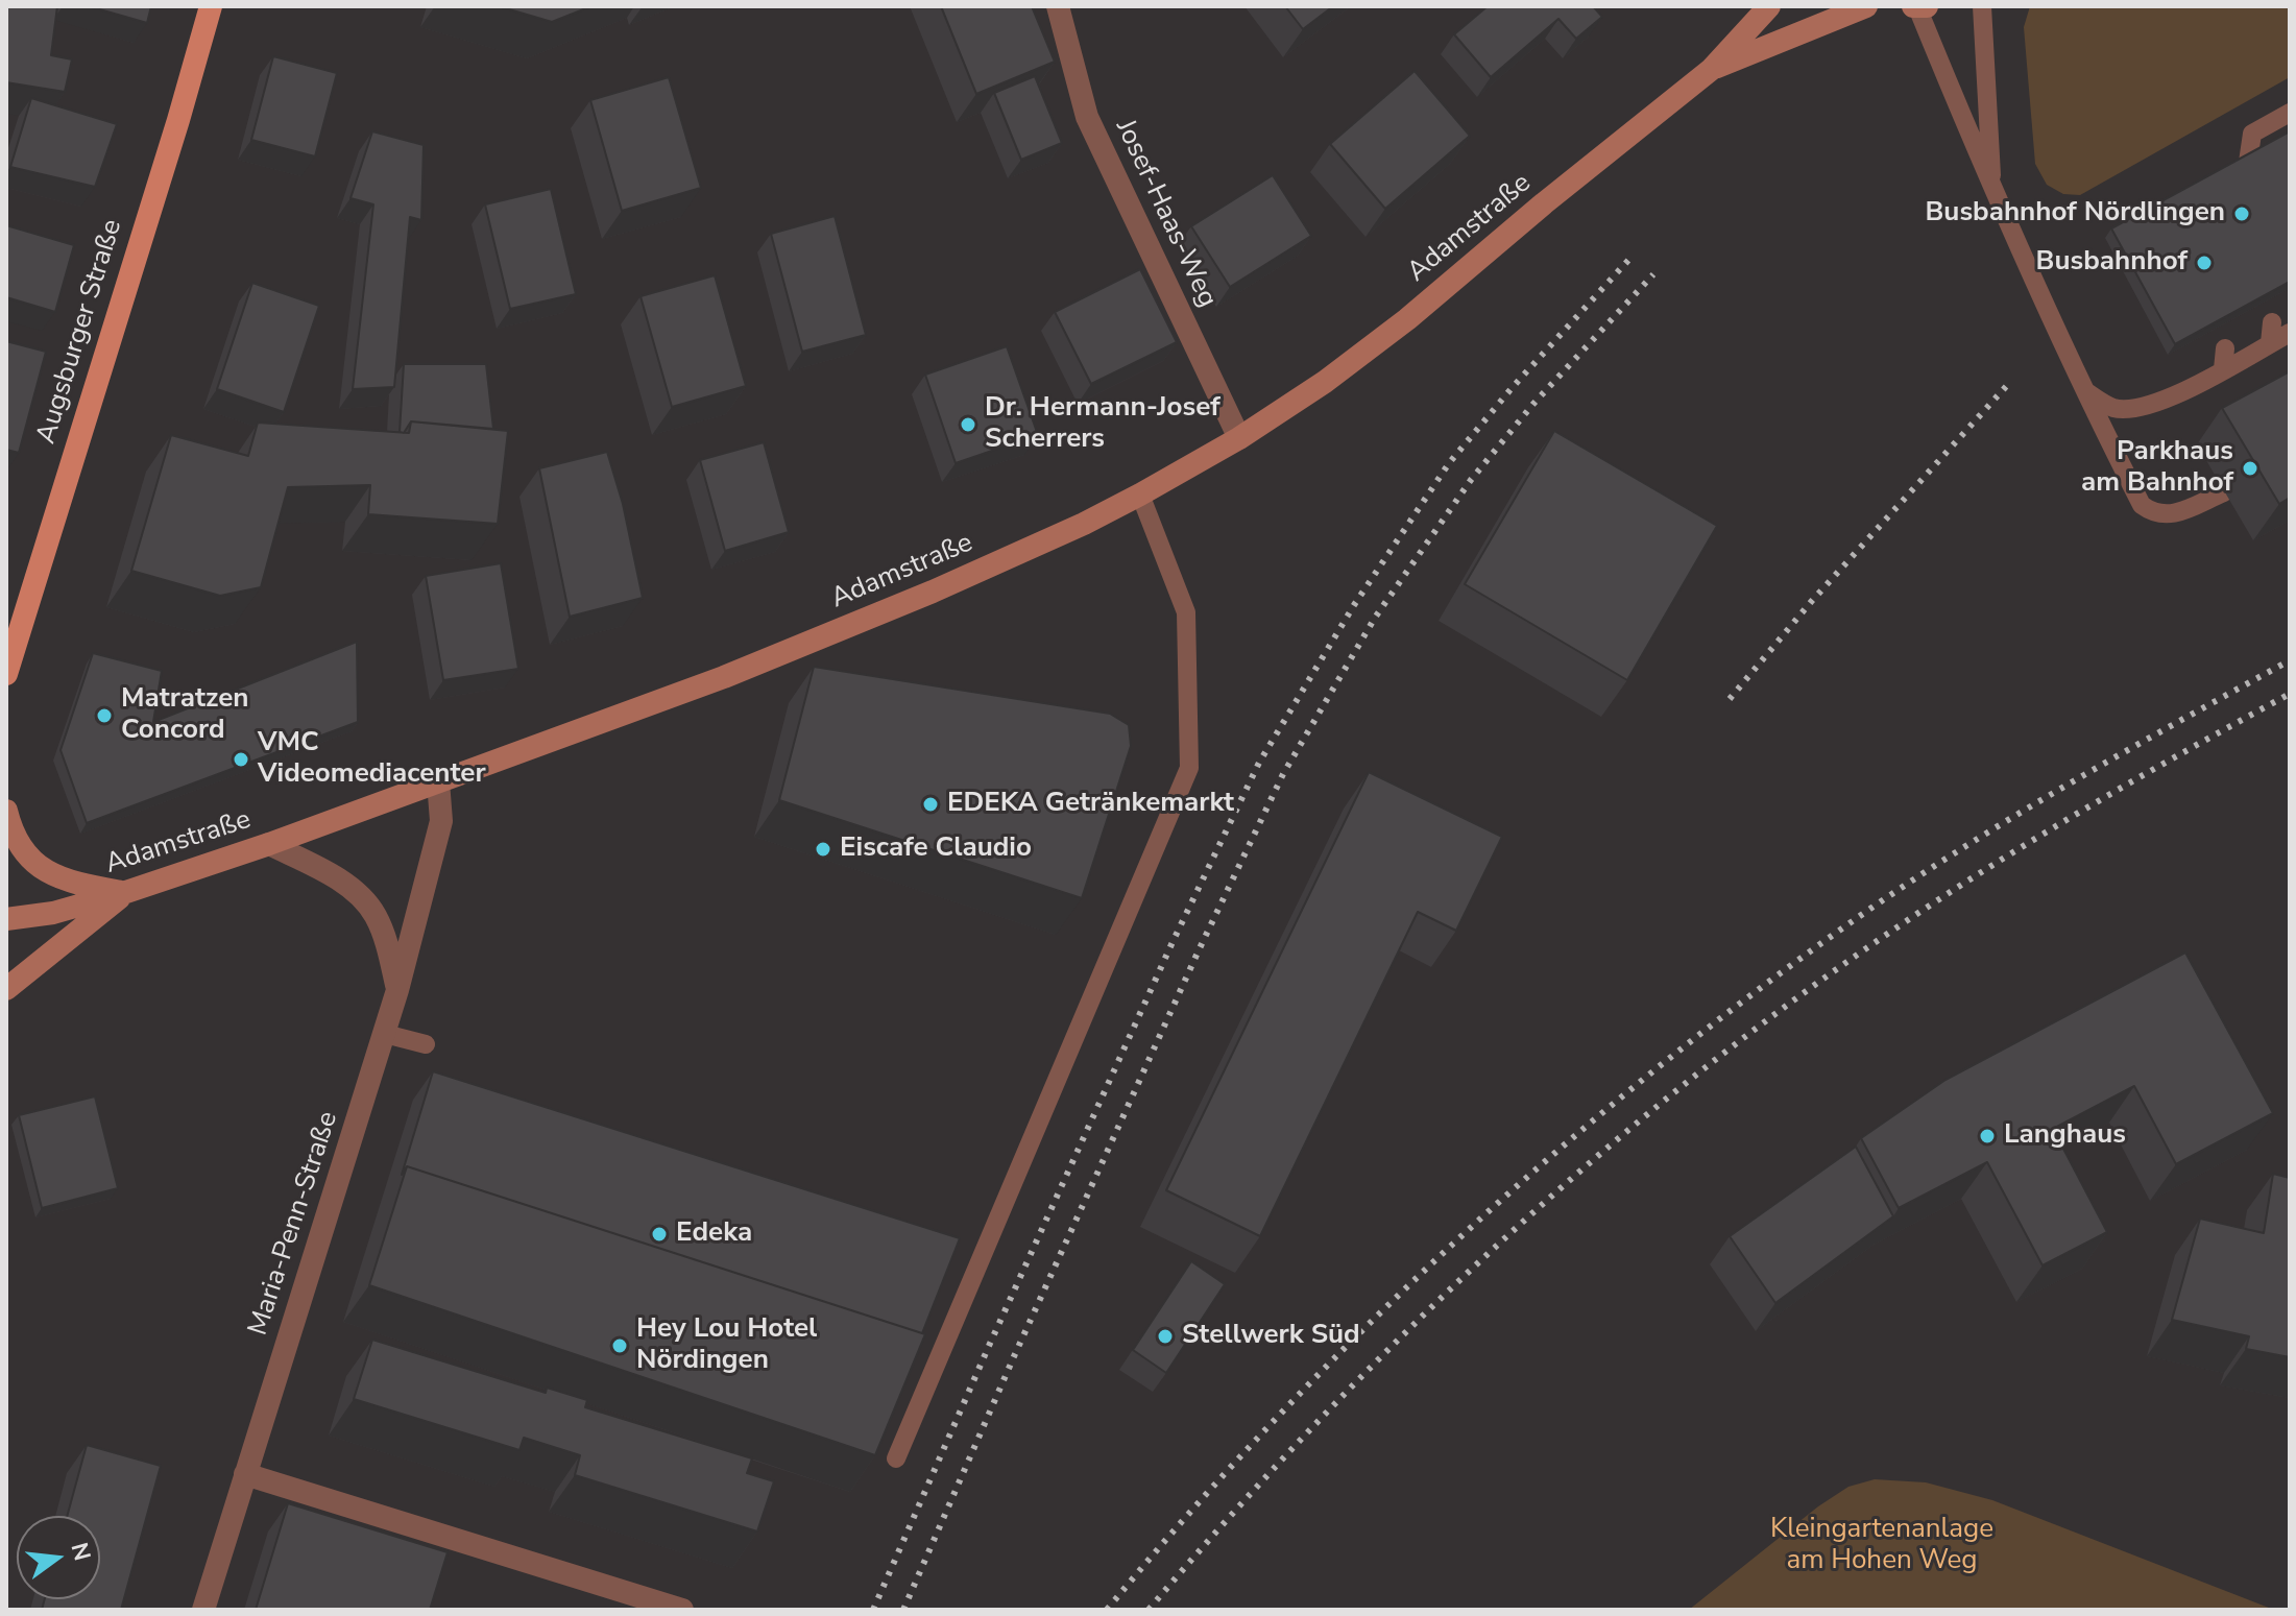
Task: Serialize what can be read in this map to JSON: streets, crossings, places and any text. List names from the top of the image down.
{
  "streets": {
    "main road": ["Adamstraße", "Augsburger Straße"],
    "street": ["Josef-Haas-Weg", "Maria-Penn-Straße"]
  },
  "crossings": [
    ["Josef-Haas-Weg", "Adamstraße"],
    ["Adamstraße", "Maria-Penn-Straße"]
  ],
  "parks": ["Kleingartenanlage am Hohen Weg"],
  "places": [
    "Busbahnhof Nördlingen",
    "Busbahnhof",
    "Dr. Hermann-Josef Scherrers",
    "Parkhaus am Bahnhof",
    "Matratzen Concord",
    "VMC Videomediacenter",
    "EDEKA Getränkemarkt",
    "Eiscafe Claudio",
    "Langhaus",
    "Edeka",
    "Stellwerk Süd",
    "Hey Lou Hotel Nördingen"
  ],
  "north": "right"
}
